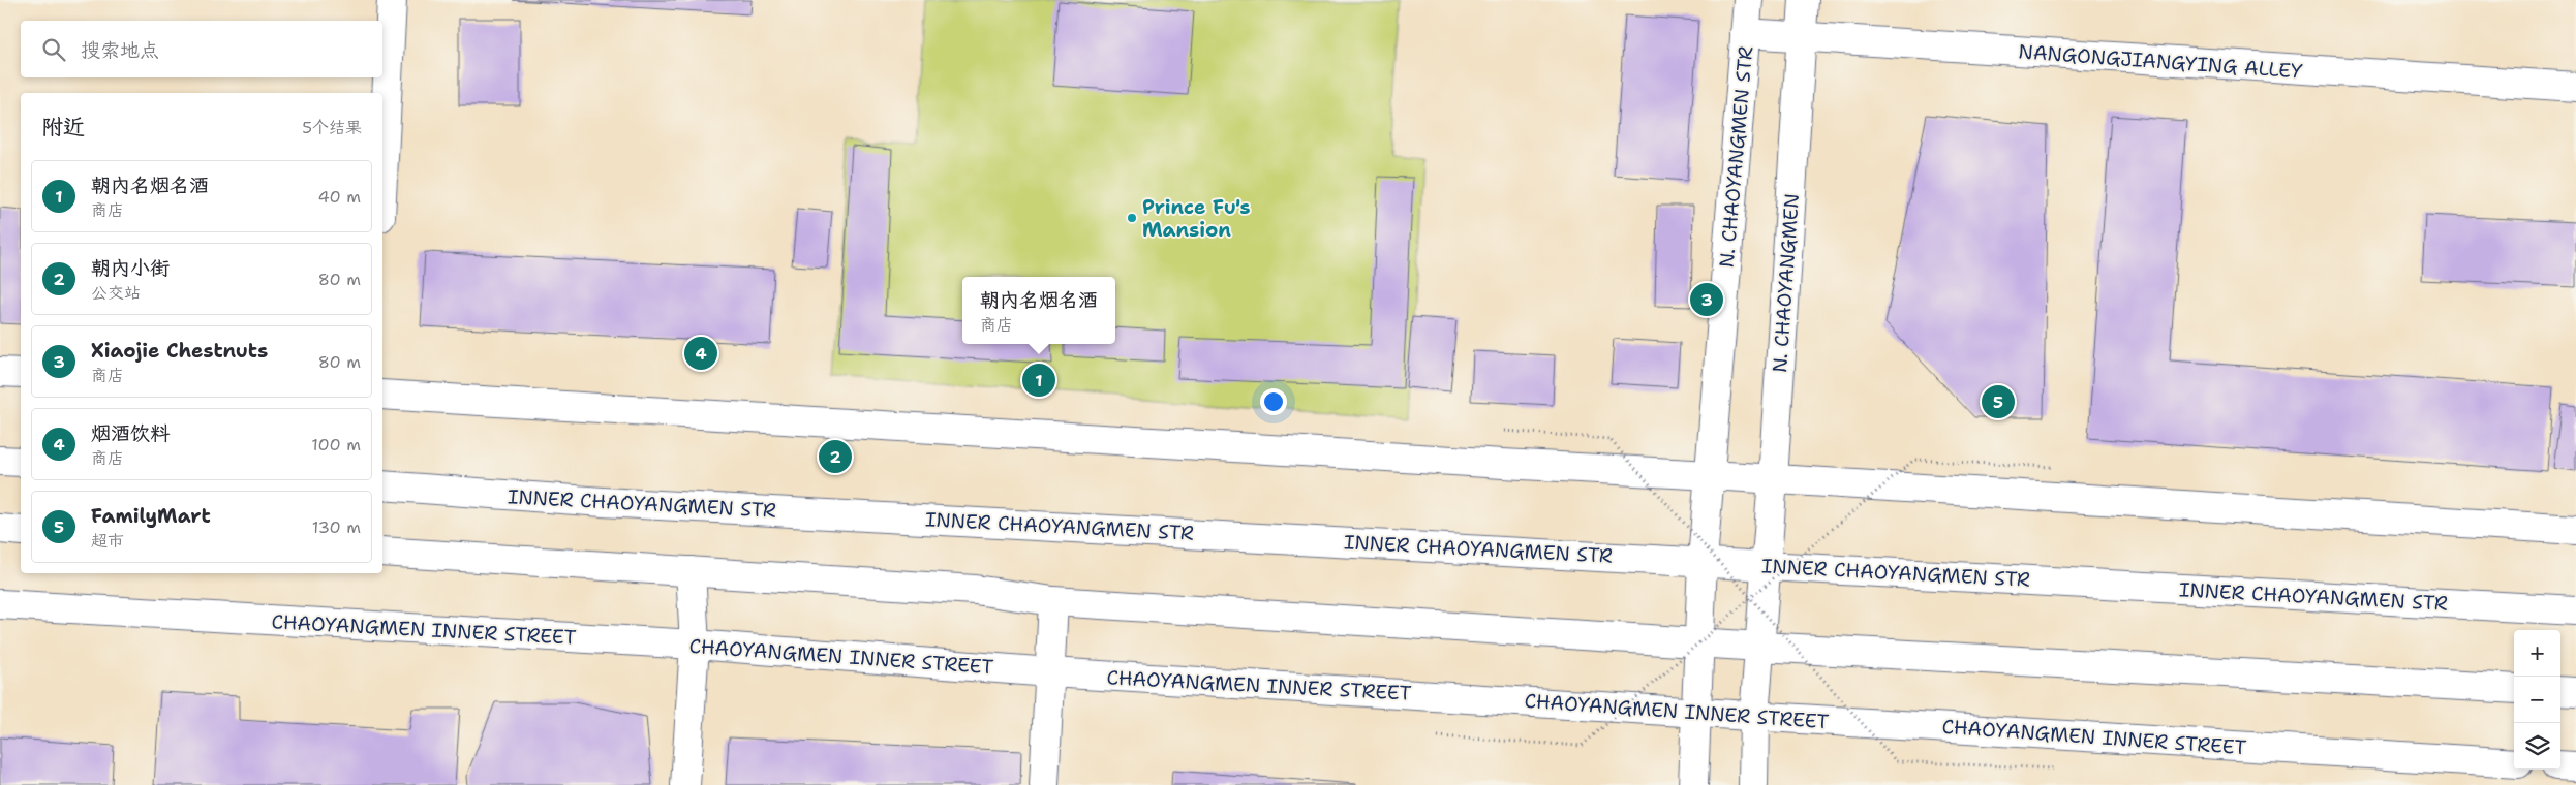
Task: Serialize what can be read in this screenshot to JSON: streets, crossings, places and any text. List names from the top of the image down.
{
  "streets": {
    "street": [
      "NANGONGJIANGYING ALLEY",
      "N. CHAOYANGMEN STR",
      "N. CHAOYANGMEN",
      "INNER CHAOYANGMEN STR",
      "CHAOYANGMEN INNER STREET"
    ]
  },
  "crossings": [
    ["NANGONGJIANGYING ALLEY", "N. CHAOYANGMEN STR"],
    ["NANGONGJIANGYING ALLEY", "N. CHAOYANGMEN"],
    ["N. CHAOYANGMEN STR", "INNER CHAOYANGMEN STR"],
    ["N. CHAOYANGMEN STR", "CHAOYANGMEN INNER STREET"],
    ["N. CHAOYANGMEN", "INNER CHAOYANGMEN STR"],
    ["N. CHAOYANGMEN", "CHAOYANGMEN INNER STREET"]
  ],
  "places": ["Prince Fu's Mansion"],
  "page": {
    "search": "搜索地点",
    "heading": ["附近", "5个结果"],
    "list": [
      {
        "mark": "1",
        "name": "朝内名烟名酒",
        "note": "商店",
        "value": "40 m"
      },
      {
        "mark": "2",
        "name": "朝内小街",
        "note": "公交站",
        "value": "80 m"
      },
      {
        "mark": "3",
        "name": "Xiaojie Chestnuts",
        "note": "商店",
        "value": "80 m"
      },
      {
        "mark": "4",
        "name": "烟酒饮料",
        "note": "商店",
        "value": "100 m"
      },
      {
        "mark": "5",
        "name": "FamilyMart",
        "note": "超市",
        "value": "130 m"
      }
    ],
    "popup": ["朝内名烟名酒", "商店"],
    "pins": [
      "3",
      "4",
      "1",
      "5",
      "2"
    ],
    "map_buttons": ["+", "−"]
  }
}
